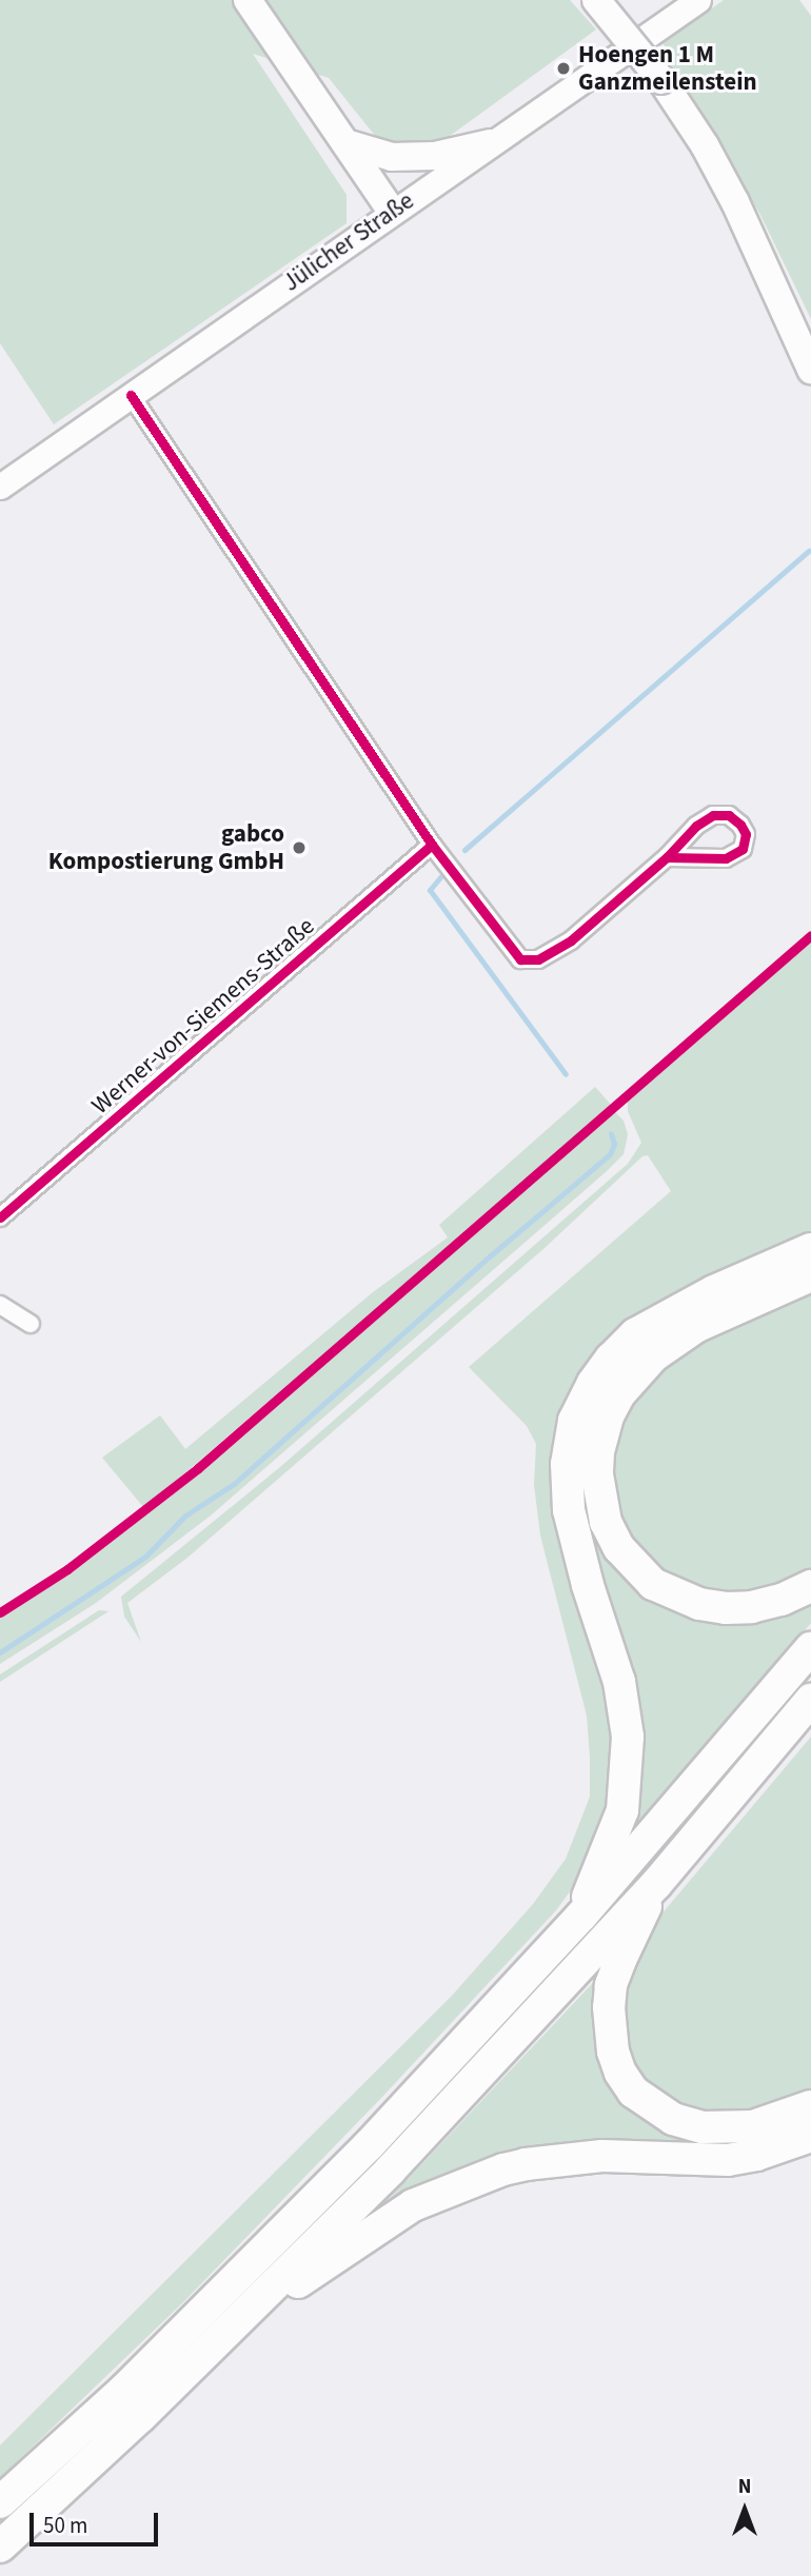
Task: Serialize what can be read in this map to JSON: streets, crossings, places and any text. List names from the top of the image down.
{
  "streets": {
    "main road": ["Jülicher Straße"],
    "street": ["Werner-von-Siemens-Straße"]
  },
  "places": ["Hoengen 1 M Ganzmeilenstein", "gabco Kompostierung GmbH"],
  "scale_bar": "50 m",
  "north": "top"
}
